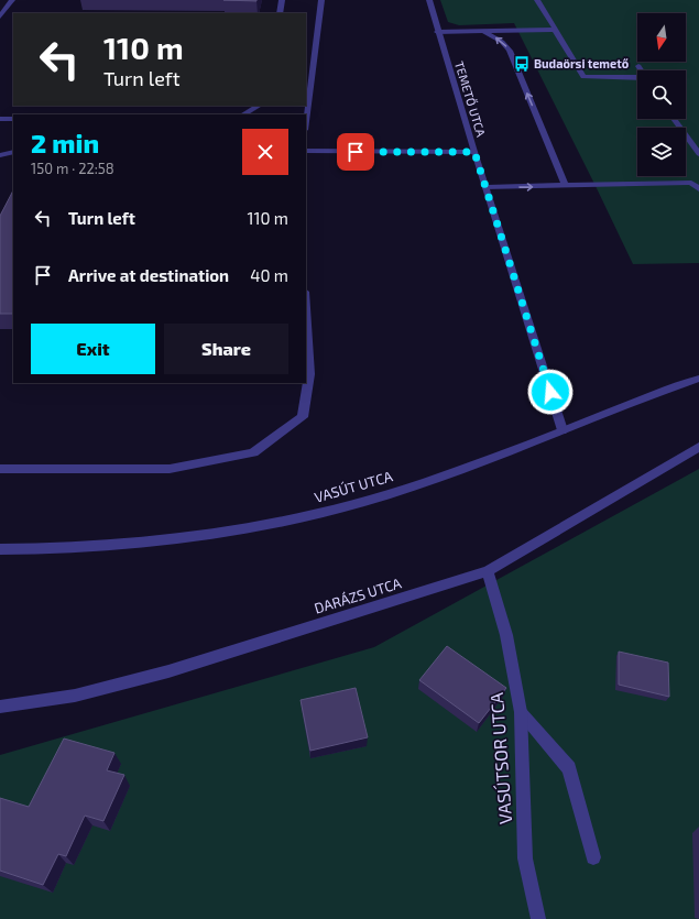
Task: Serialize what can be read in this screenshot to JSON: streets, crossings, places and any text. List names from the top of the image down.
{
  "streets": {
    "street": [
      "TEMETŐ UTCA",
      "VASÚT UTCA",
      "DARÁZS UTCA",
      "VASÚTSOR UTCA"
    ]
  },
  "crossings": [
    ["TEMETŐ UTCA", "VASÚT UTCA"],
    ["DARÁZS UTCA", "VASÚTSOR UTCA"]
  ],
  "places": {
    "bus stop": ["Budaörsi temető"]
  },
  "north": "bottom",
  "page": {
    "turn": ["110 m", "Turn left"],
    "heading": ["2 min", "150 m · 22:58"],
    "list": [
      {
        "name": "Turn left",
        "value": "110 m"
      },
      {
        "name": "Arrive at destination",
        "value": "40 m"
      }
    ],
    "buttons": ["Exit", "Share"]
  }
}
